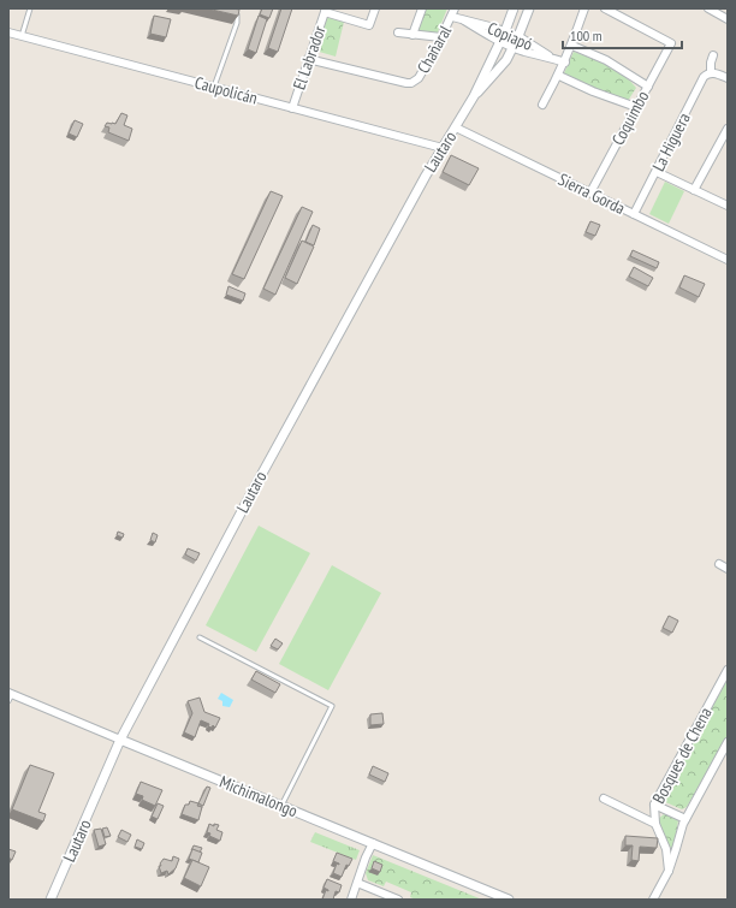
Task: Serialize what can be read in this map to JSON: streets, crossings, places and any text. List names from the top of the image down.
{
  "streets": {
    "street": [
      "Copiapó",
      "Chañaral",
      "El Labrador",
      "Caupolicán",
      "Coquimbo",
      "La Higuera",
      "Lautaro",
      "Sierra Gorda",
      "Bosques de Chena",
      "Michimalongo"
    ]
  },
  "crossings": [
    ["Copiapó", "Chañaral"],
    ["Copiapó", "Lautaro"],
    ["Chañaral", "El Labrador"],
    ["El Labrador", "Caupolicán"],
    ["Caupolicán", "Lautaro"],
    ["Coquimbo", "Sierra Gorda"],
    ["La Higuera", "Sierra Gorda"],
    ["Lautaro", "Sierra Gorda"],
    ["Lautaro", "Michimalongo"]
  ],
  "scale_bar": "100 m"
}
